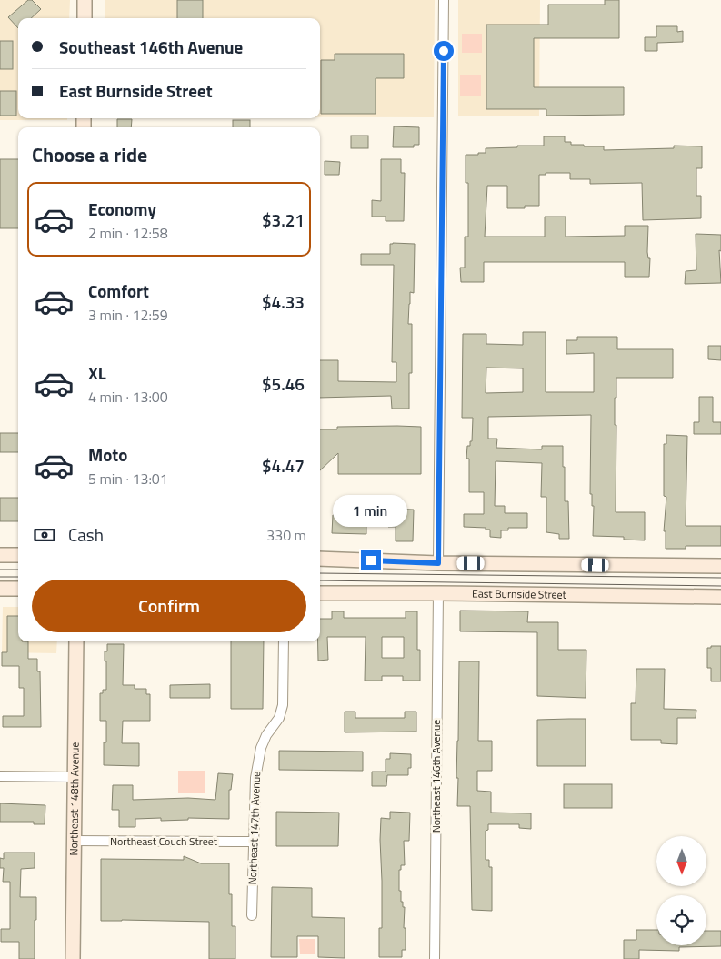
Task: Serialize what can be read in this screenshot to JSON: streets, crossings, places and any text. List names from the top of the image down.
{
  "streets": {
    "street": [
      "East Burnside Street",
      "Northeast 146th Avenue",
      "Northeast 148th Avenue",
      "Northeast 147th Avenue",
      "Northeast Couch Street"
    ]
  },
  "crossings": [
    ["East Burnside Street", "Northeast 146th Avenue"],
    ["Northeast 148th Avenue", "Northeast Couch Street"],
    ["Northeast 147th Avenue", "Northeast Couch Street"]
  ],
  "north": "bottom",
  "page": {
    "banner": ["Southeast 146th Avenue", "East Burnside Street"],
    "heading": "Choose a ride",
    "list": [
      {
        "name": "Economy",
        "note": "2 min · 12:58",
        "value": "$3.21"
      },
      {
        "name": "Comfort",
        "note": "3 min · 12:59",
        "value": "$4.33"
      },
      {
        "name": "XL",
        "note": "4 min · 13:00",
        "value": "$5.46"
      },
      {
        "name": "Moto",
        "note": "5 min · 13:01",
        "value": "$4.47"
      }
    ],
    "bubble": "1 min",
    "pay": ["Cash", "330 m"],
    "buttons": "Confirm"
  }
}
